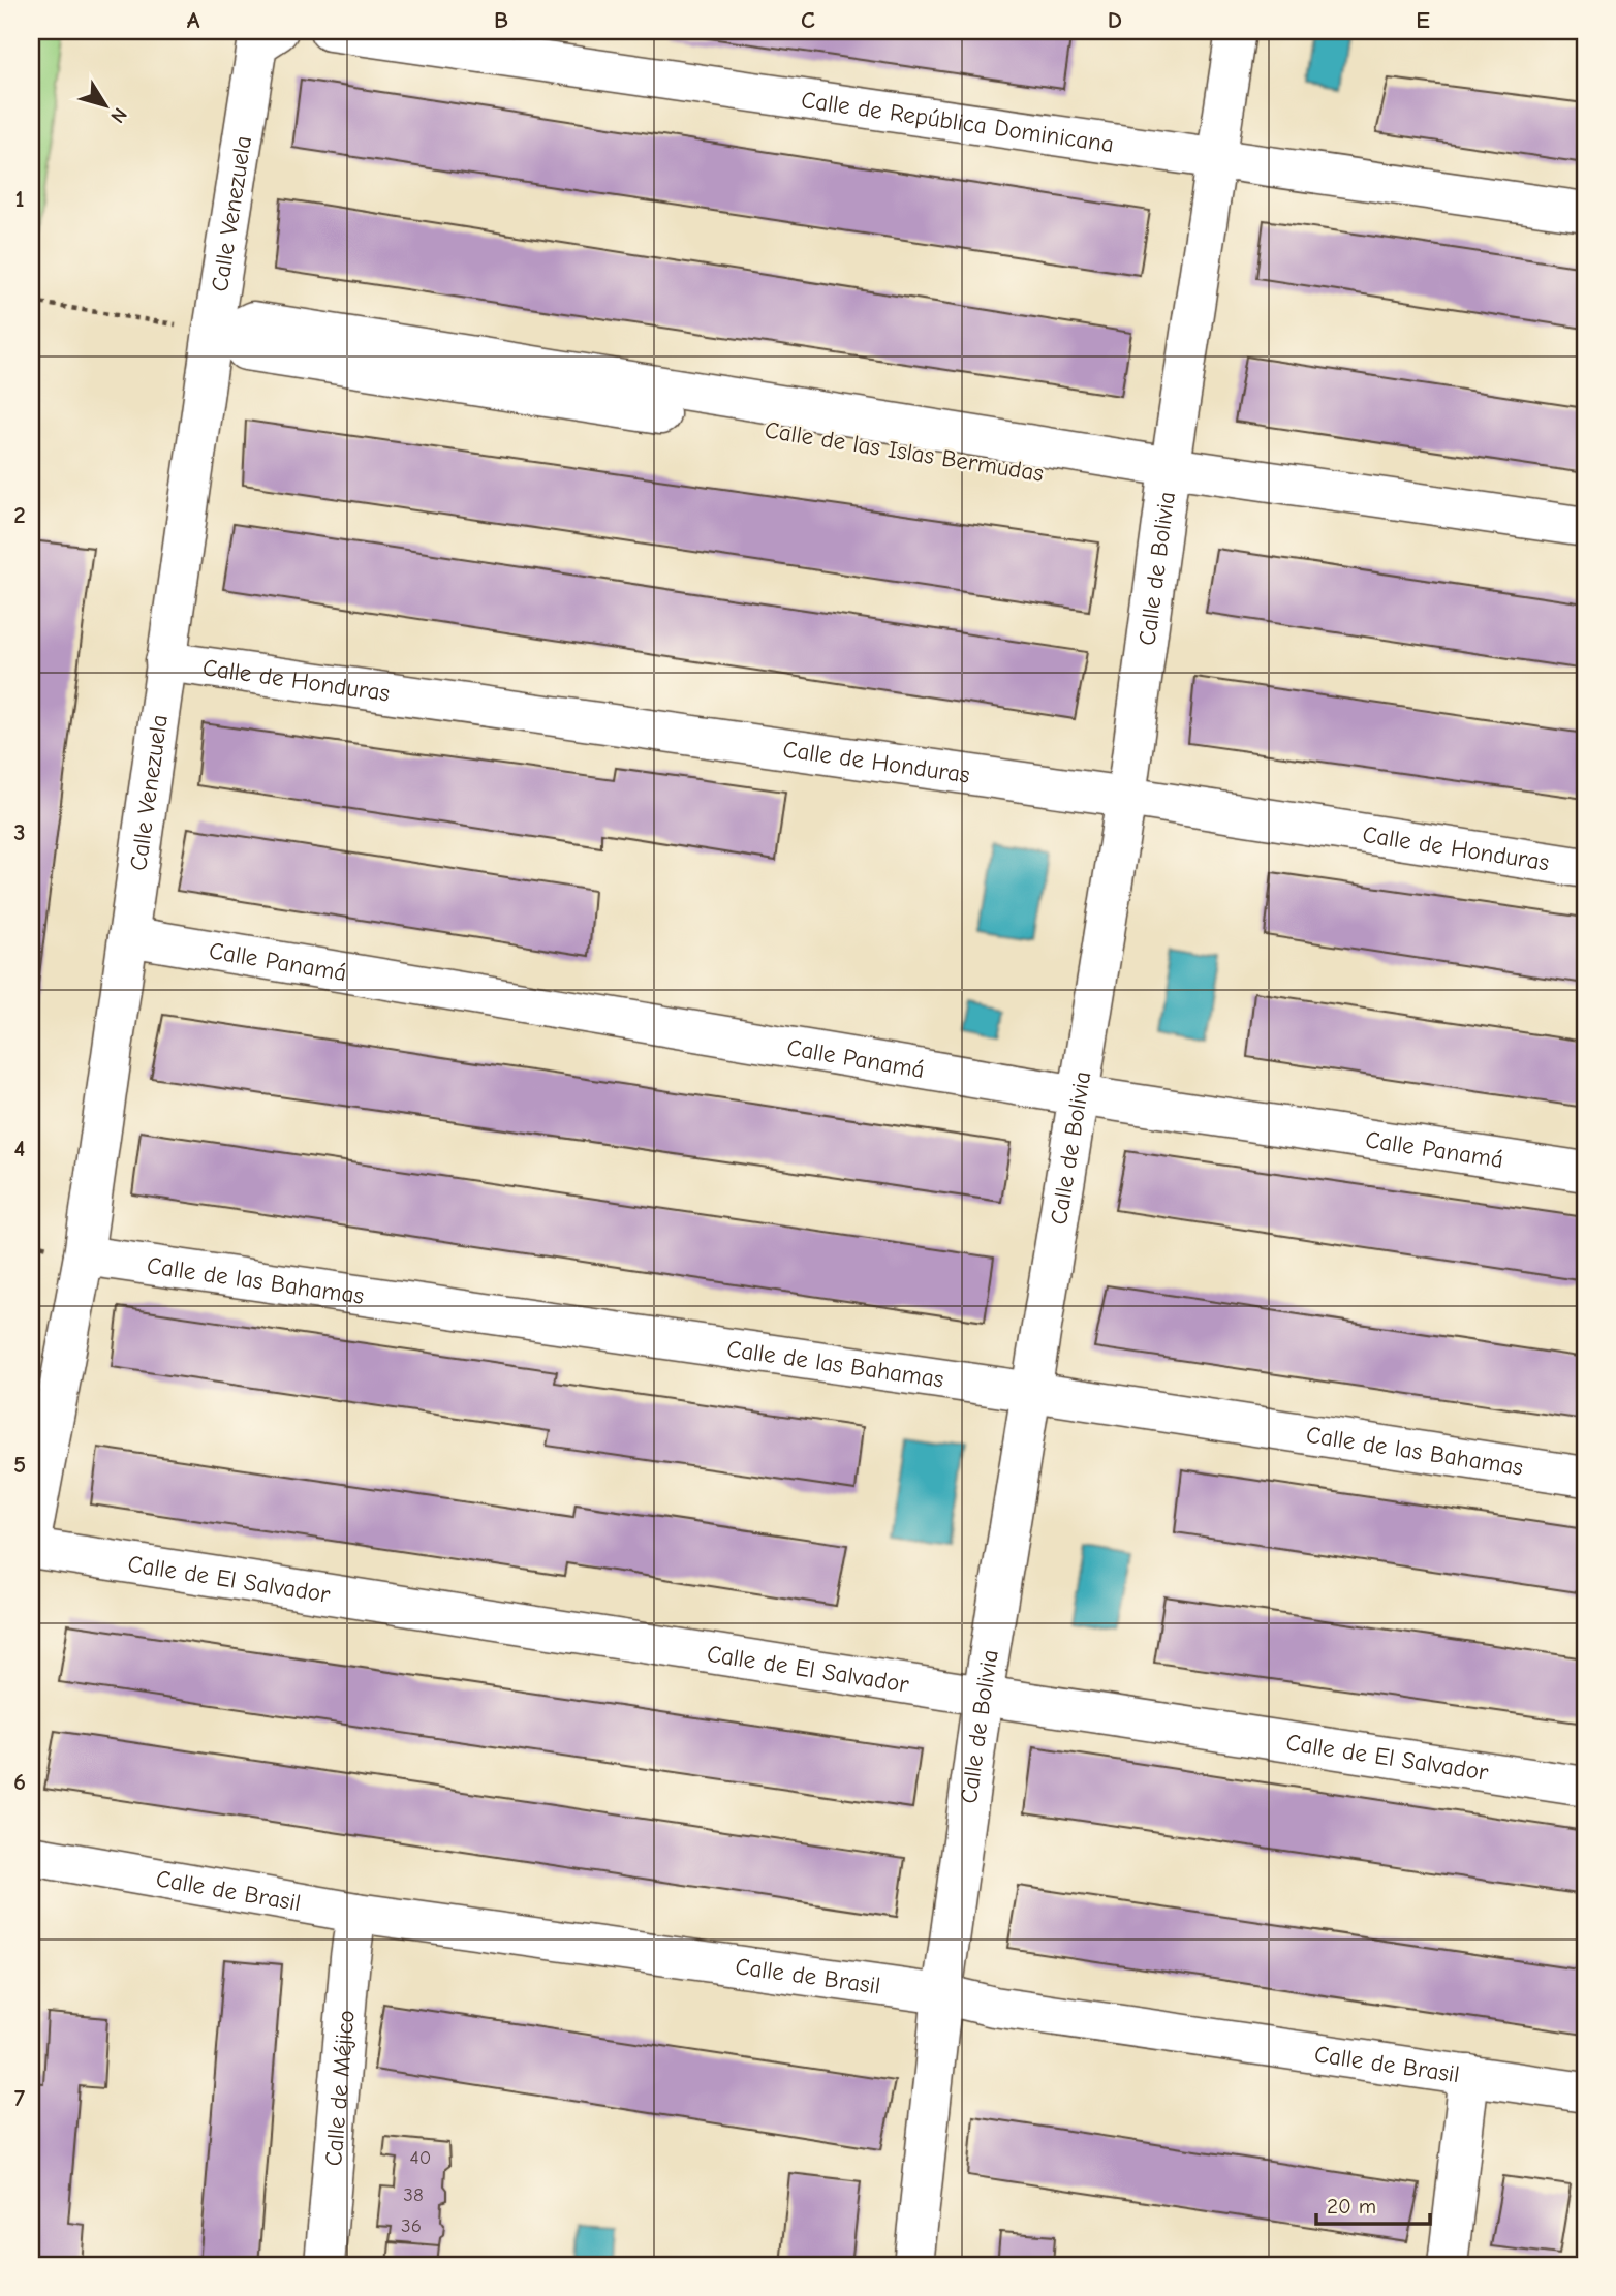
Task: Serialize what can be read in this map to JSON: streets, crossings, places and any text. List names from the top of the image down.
{
  "streets": {
    "street": [
      "Calle de República Dominicana",
      "Calle Venezuela",
      "Calle de las Islas Bermudas",
      "Calle de Bolivia",
      "Calle de Honduras",
      "Calle Panamá",
      "Calle de las Bahamas",
      "Calle de El Salvador",
      "Calle de Brasil",
      "Calle de Méjico"
    ]
  },
  "crossings": [
    ["Calle de República Dominicana", "Calle de Bolivia"],
    ["Calle Venezuela", "Calle de las Islas Bermudas"],
    ["Calle Venezuela", "Calle de Honduras"],
    ["Calle Venezuela", "Calle Panamá"],
    ["Calle Venezuela", "Calle de las Bahamas"],
    ["Calle de las Islas Bermudas", "Calle de Bolivia"],
    ["Calle de Bolivia", "Calle de Honduras"],
    ["Calle de Bolivia", "Calle Panamá"],
    ["Calle de Bolivia", "Calle de las Bahamas"],
    ["Calle de Bolivia", "Calle de El Salvador"],
    ["Calle de Bolivia", "Calle de Brasil"],
    ["Calle de Brasil", "Calle de Méjico"]
  ],
  "house_numbers": ["40", "38", "36"],
  "scale_bar": "20 m",
  "north": "bottom right",
  "grid": {
    "columns": [
      "A",
      "B",
      "C",
      "D",
      "E"
    ],
    "rows": [
      "1",
      "2",
      "3",
      "4",
      "5",
      "6",
      "7"
    ]
  }
}
